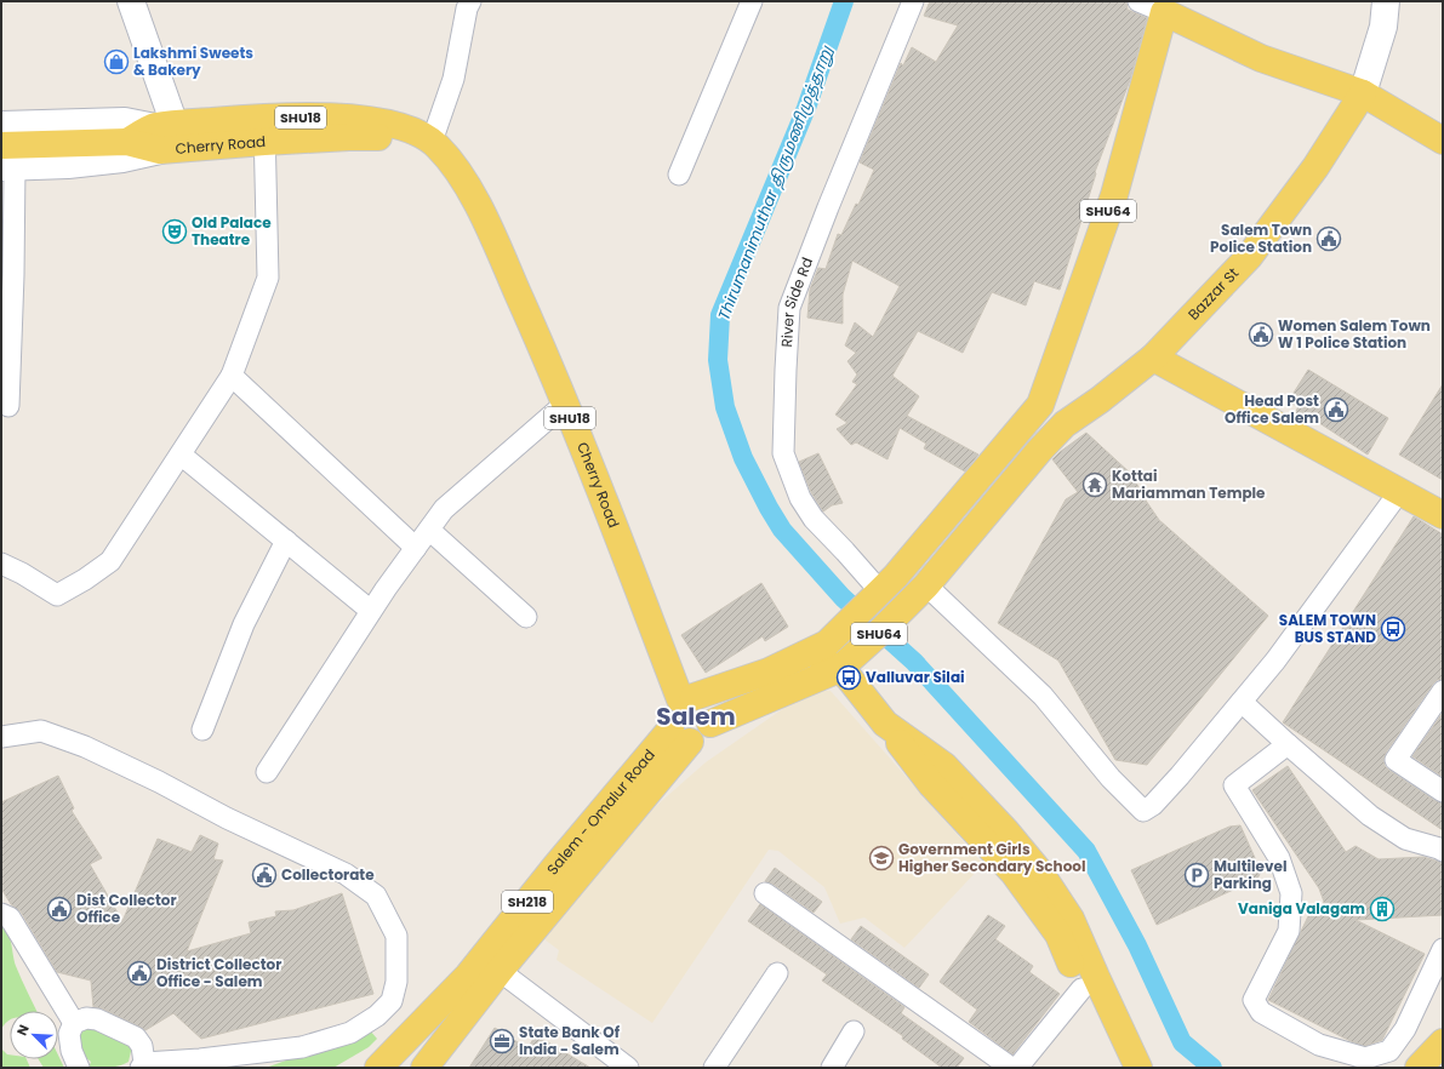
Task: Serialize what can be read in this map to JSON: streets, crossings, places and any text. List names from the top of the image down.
{
  "streets": {
    "main road": [
      "SHU18",
      "Cherry Road",
      "SHU64",
      "Bazzar St",
      "Salem - Omalur Road",
      "SH218"
    ],
    "street": ["River Side Rd"]
  },
  "crossings": [
    ["Cherry Road", "Salem - Omalur Road"],
    ["SHU64", "Bazzar St"]
  ],
  "districts": ["Salem"],
  "water": ["Thirumanimuthar திருமணிமுத்தாறு"],
  "places": {
    "shop": ["Lakshmi Sweets & Bakery"],
    "theatre": ["Old Palace Theatre"],
    "public building": [
      "Salem Town Police Station",
      "Women Salem Town W 1 Police Station",
      "Head Post Office Salem",
      "Collectorate",
      "Dist Collector Office",
      "District Collector Office - Salem"
    ],
    "temple": ["Kottai Mariamman Temple"],
    "bus stop": ["SALEM TOWN BUS STAND", "Valluvar Silai"],
    "school or university": ["Government Girls Higher Secondary School"],
    "parking": ["Multilevel Parking"],
    "building": ["Vaniga Valagam"],
    "office": ["State Bank Of India - Salem"]
  },
  "north": "top left"
}
